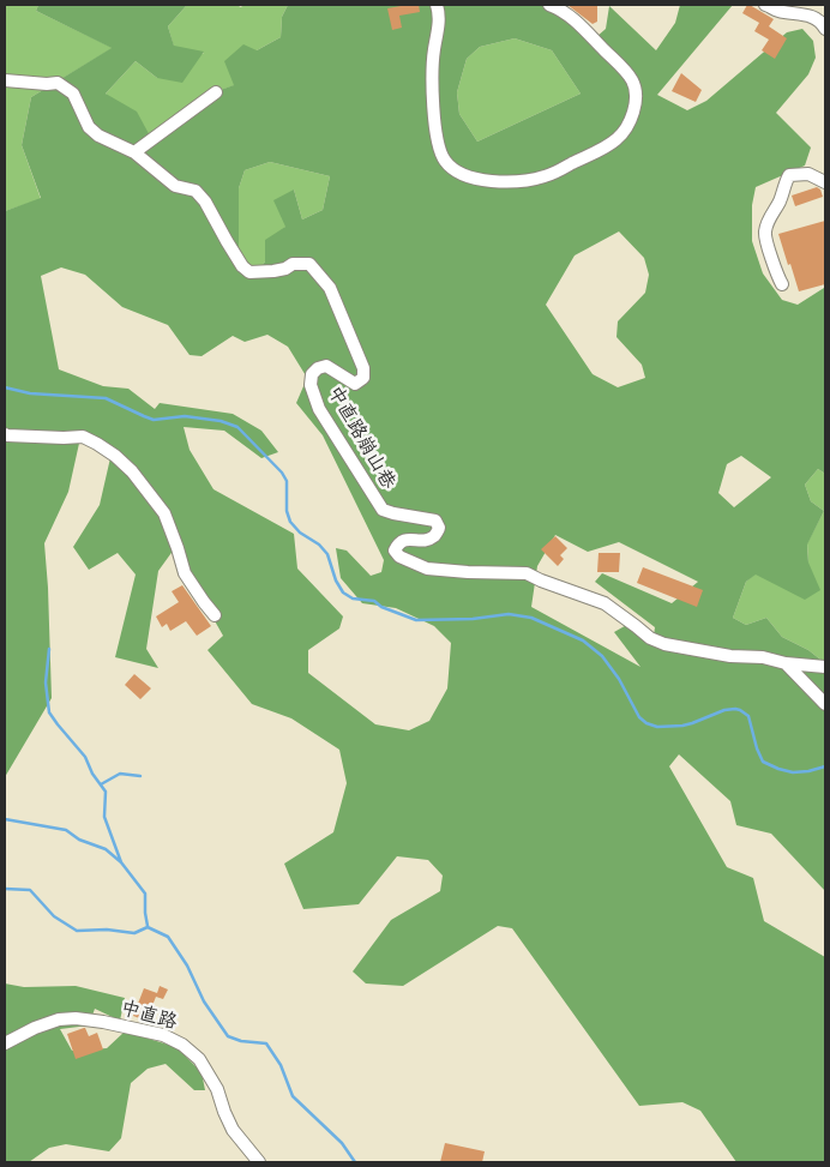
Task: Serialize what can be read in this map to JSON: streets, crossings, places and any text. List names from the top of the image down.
{
  "streets": {
    "street": ["中直路崩山巷", "中直路"]
  }
}
